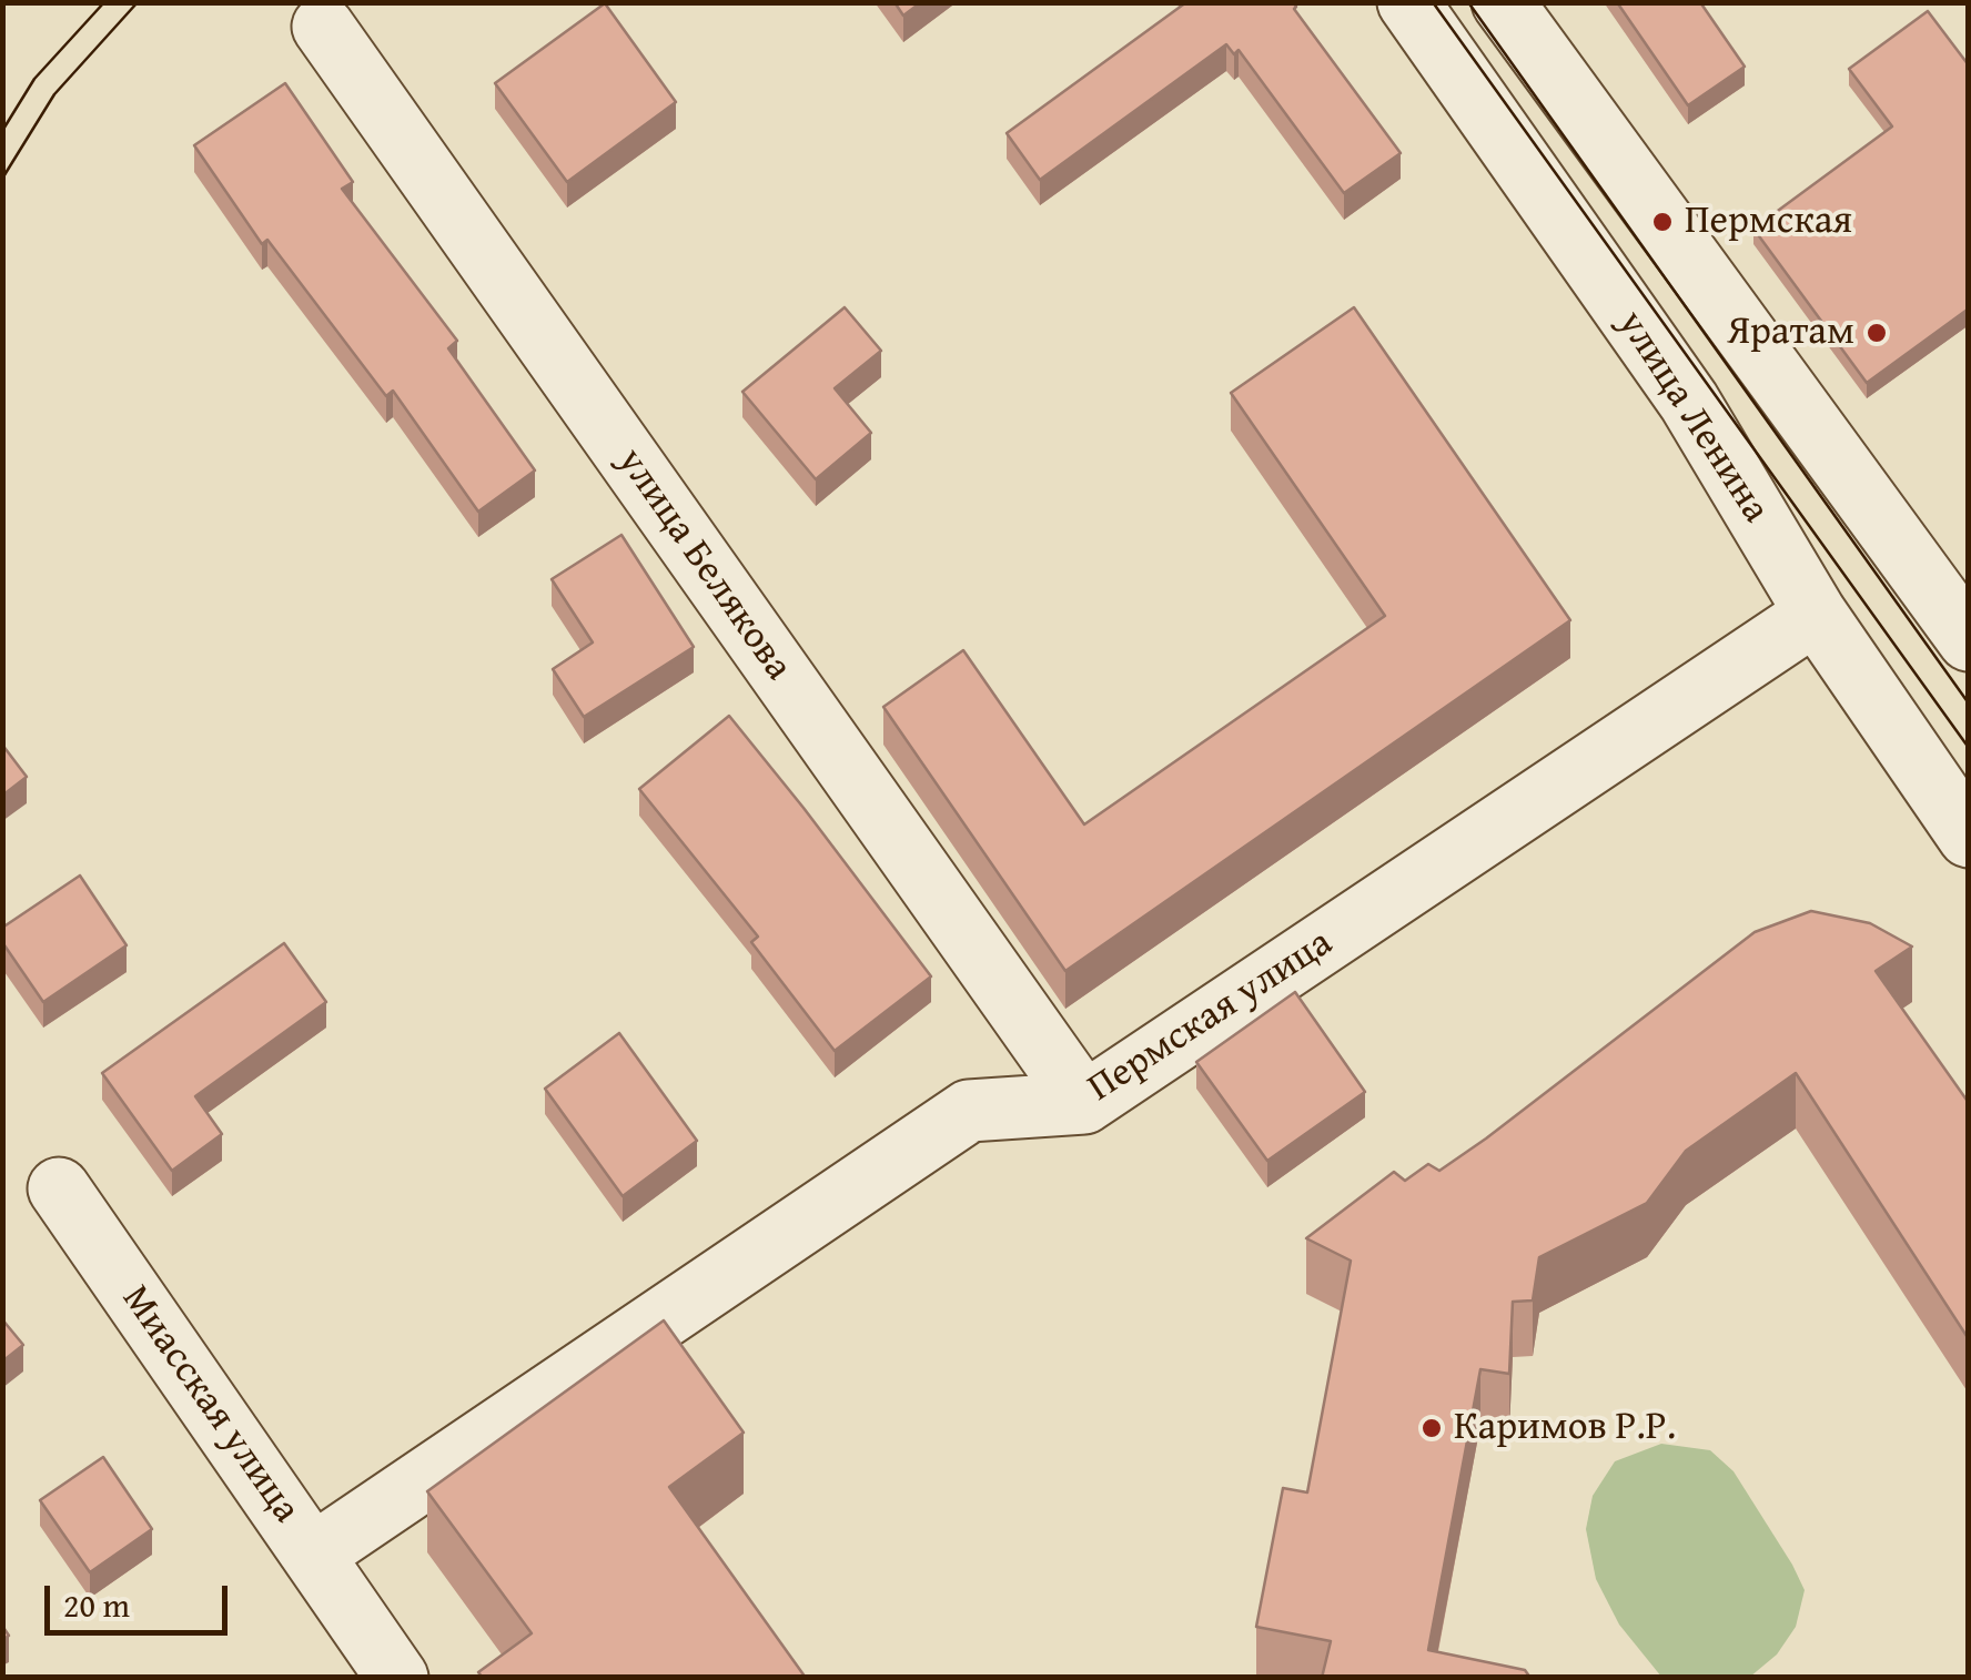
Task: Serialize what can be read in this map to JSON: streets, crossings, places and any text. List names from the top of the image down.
{
  "streets": {
    "street": [
      "улица Ленина",
      "улица Белякова",
      "Пермская улица",
      "Миасская улица"
    ]
  },
  "crossings": [
    ["улица Ленина", "Пермская улица"],
    ["улица Белякова", "Пермская улица"],
    ["Пермская улица", "Миасская улица"]
  ],
  "places": ["Пермская", "Яратам", "Каримов Р.Р."],
  "scale_bar": "20 m"
}
